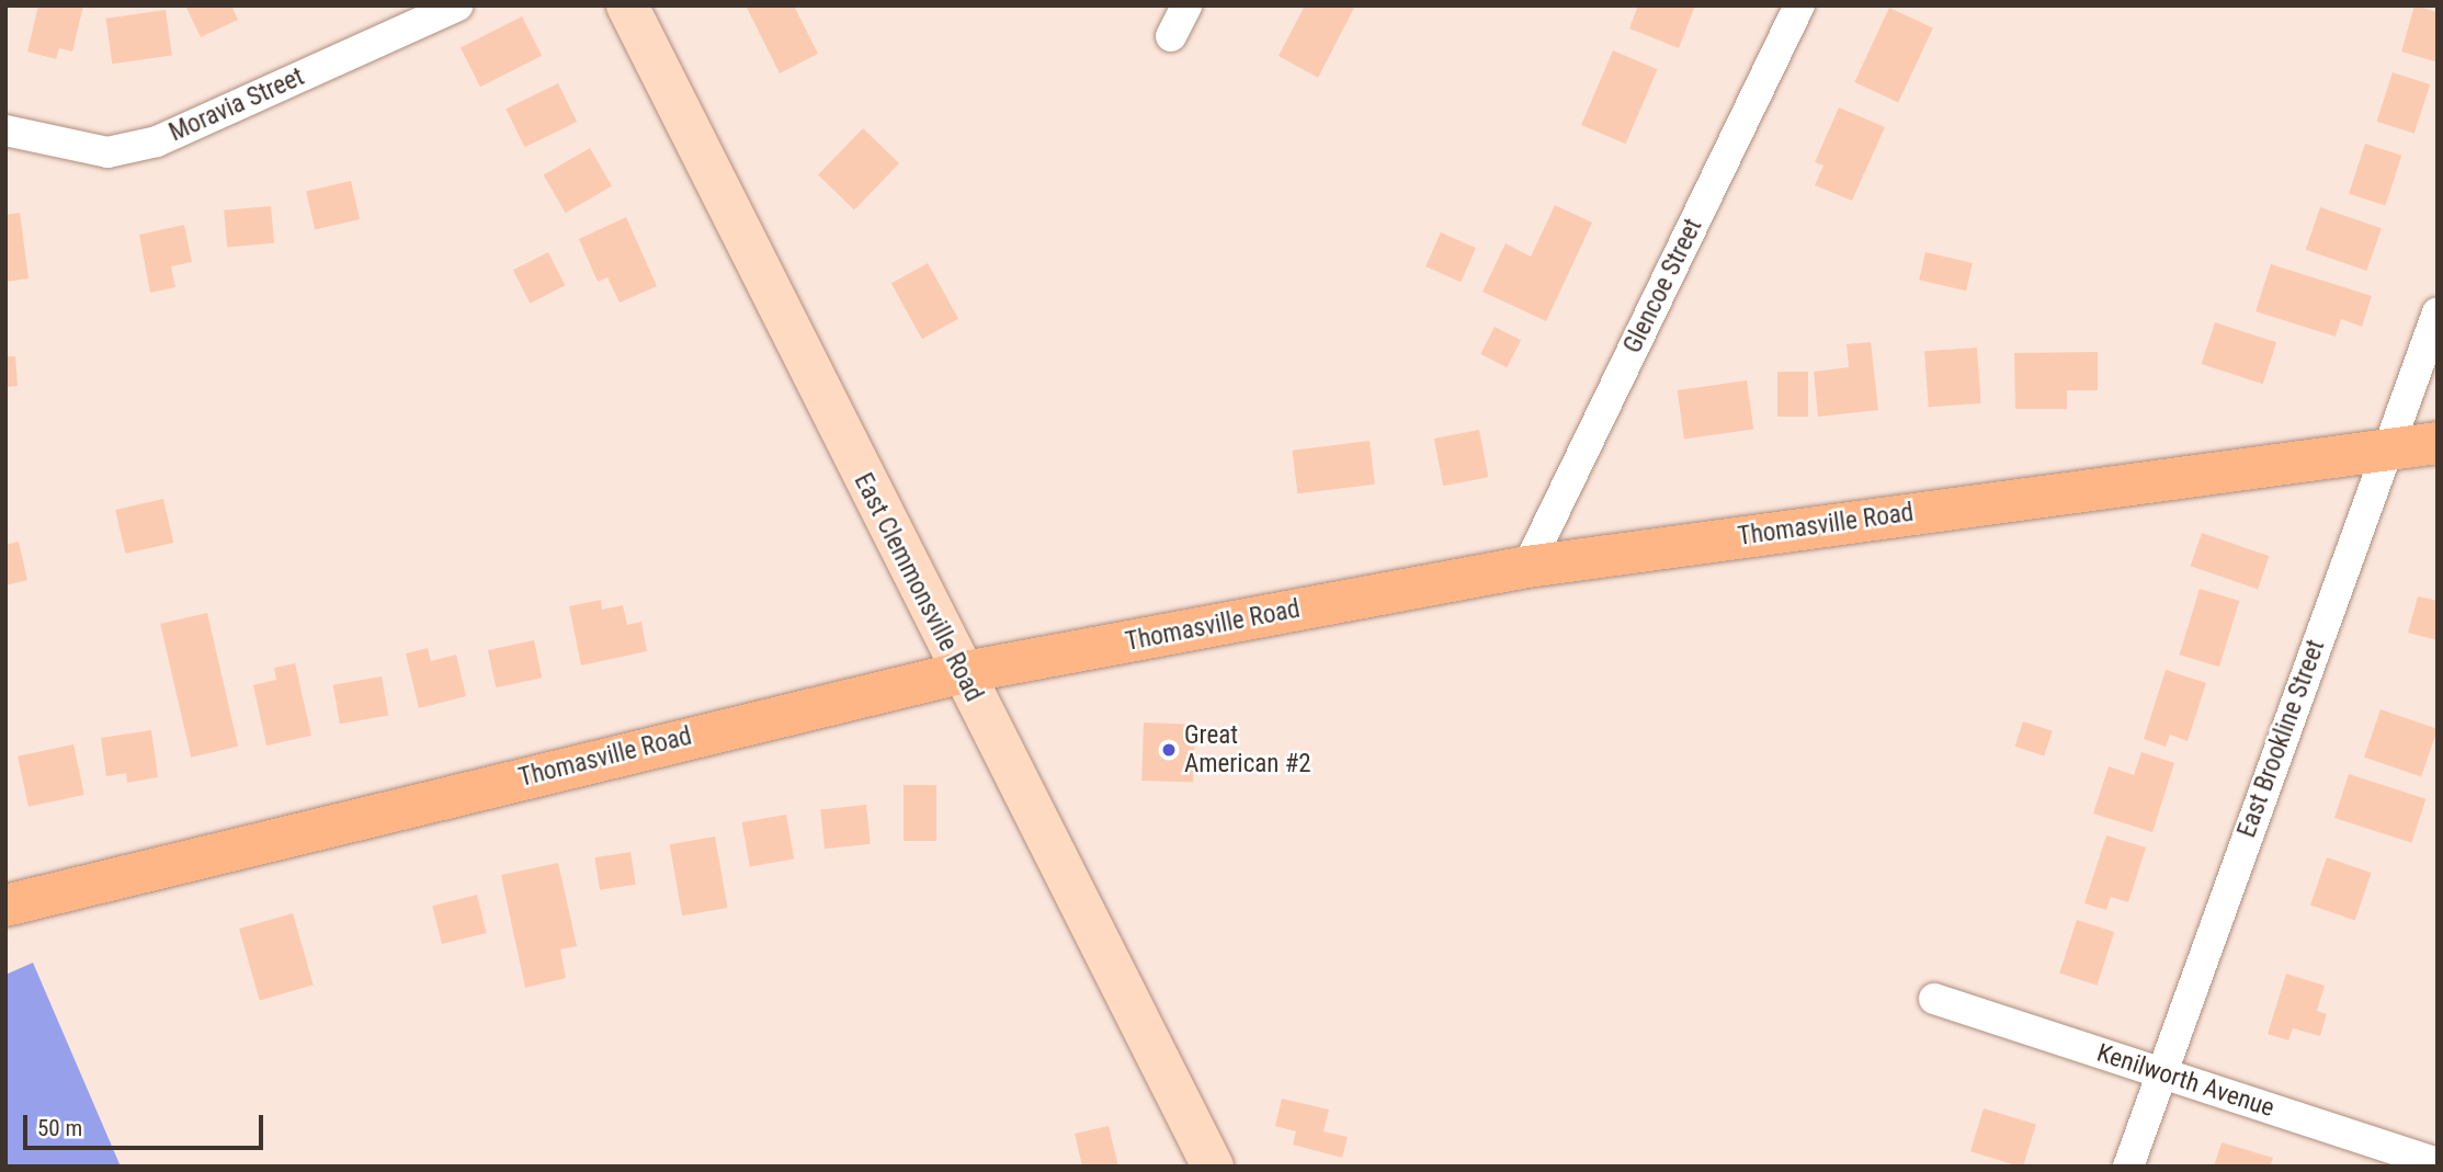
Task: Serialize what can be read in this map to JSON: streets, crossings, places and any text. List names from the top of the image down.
{
  "streets": {
    "main road": ["Thomasville Road", "East Clemmonsville Road"],
    "street": [
      "Moravia Street",
      "Glencoe Street",
      "East Brookline Street",
      "Kenilworth Avenue"
    ]
  },
  "crossings": [
    ["Glencoe Street", "Thomasville Road"],
    ["Thomasville Road", "East Clemmonsville Road"],
    ["Thomasville Road", "East Brookline Street"],
    ["East Brookline Street", "Kenilworth Avenue"]
  ],
  "places": ["Great American #2"],
  "scale_bar": "50 m"
}
